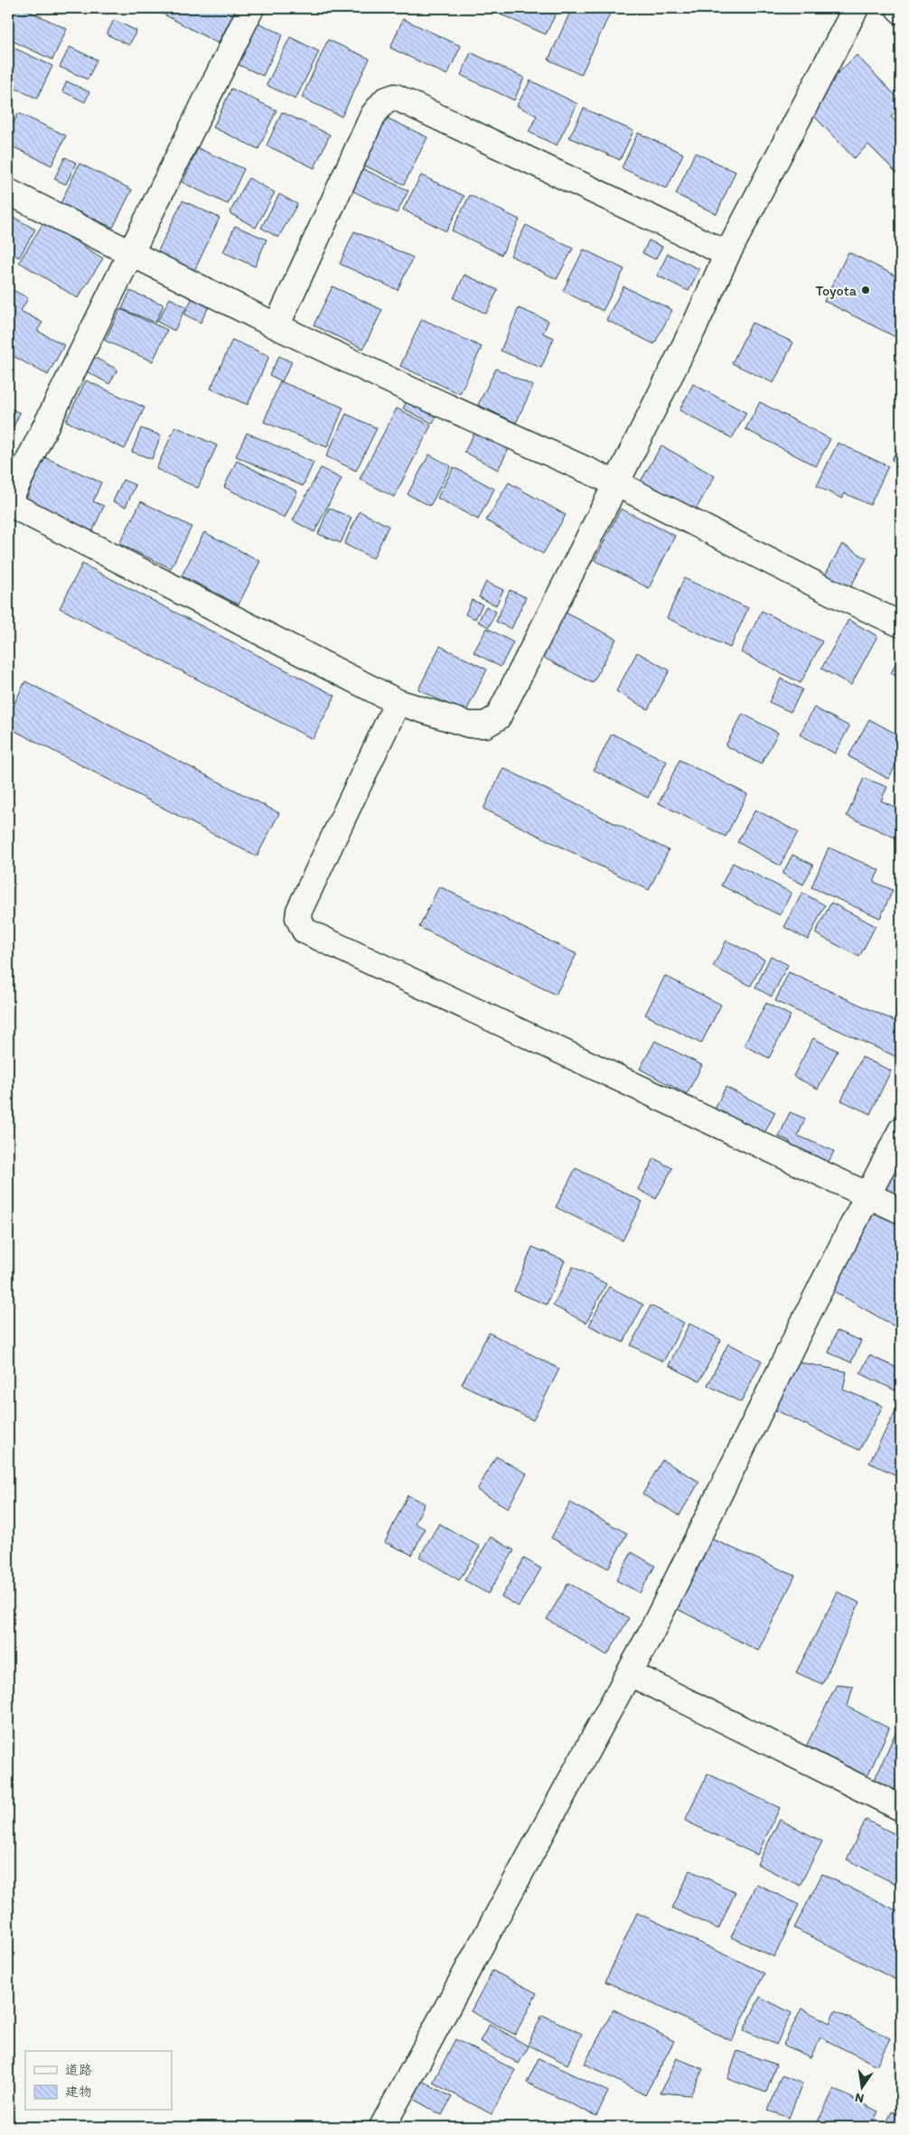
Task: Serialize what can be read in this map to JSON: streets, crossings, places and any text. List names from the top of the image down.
{
  "places": ["Toyota"],
  "legend": ["道路", "建物"],
  "north": "bottom"
}
